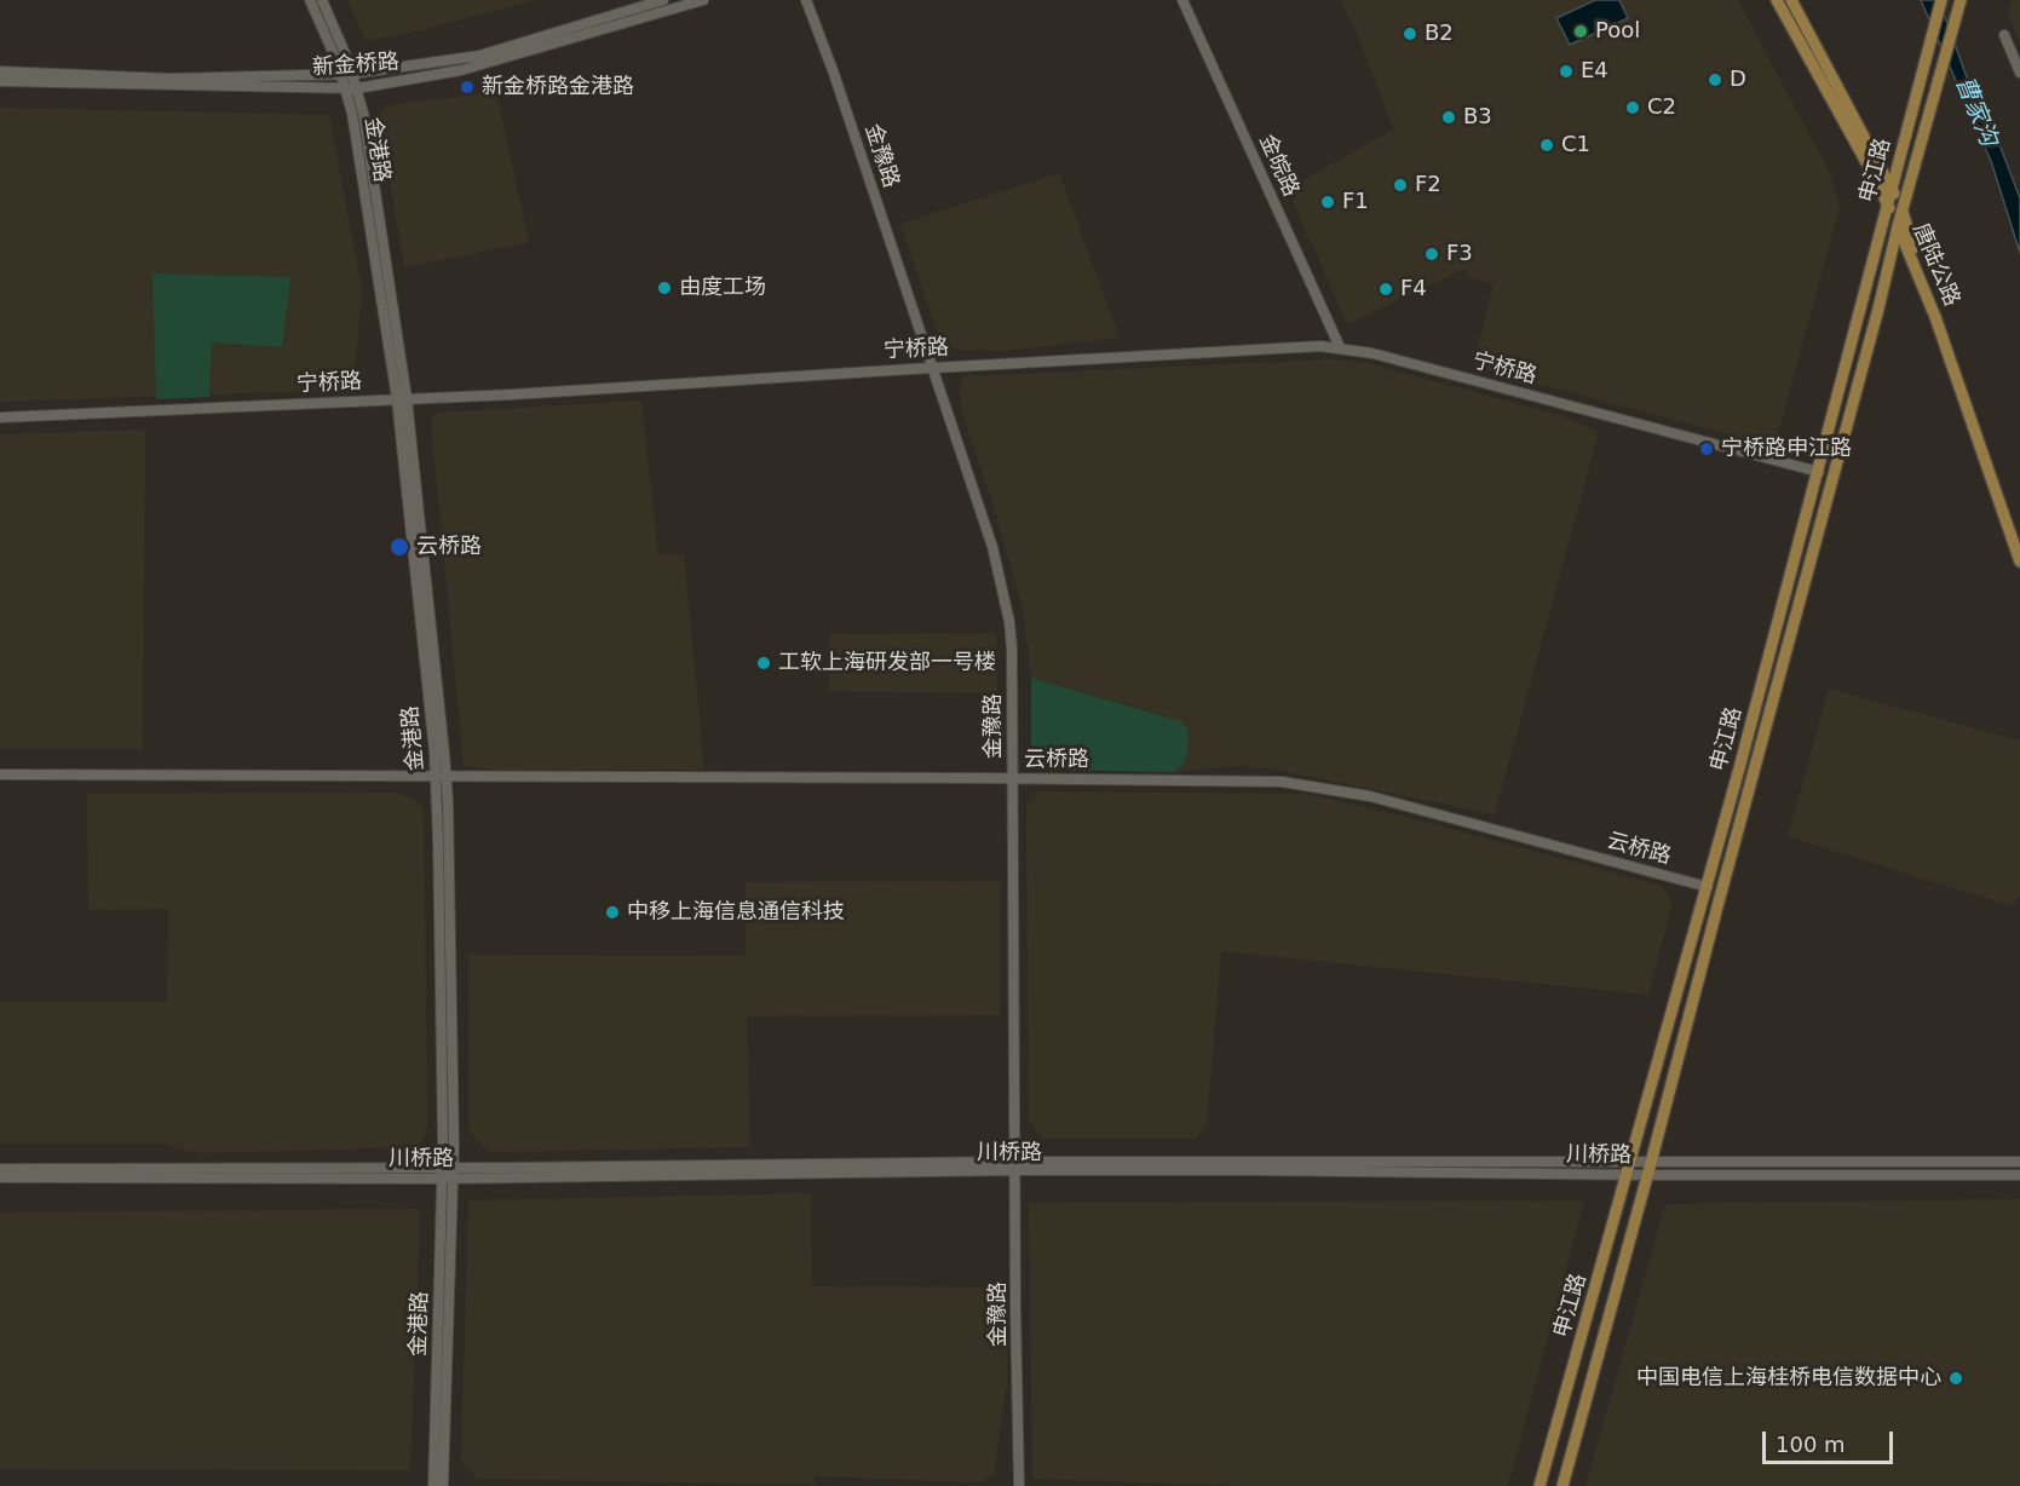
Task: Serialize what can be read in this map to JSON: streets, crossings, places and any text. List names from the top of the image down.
{
  "streets": {
    "main road": ["申江路", "唐陆公路"],
    "street": [
      "新金桥路",
      "金港路",
      "金豫路",
      "金皖路",
      "宁桥路",
      "云桥路",
      "川桥路"
    ]
  },
  "crossings": [
    ["新金桥路", "金港路"],
    ["金港路", "宁桥路"],
    ["金港路", "云桥路"],
    ["金港路", "川桥路"],
    ["金豫路", "宁桥路"],
    ["金豫路", "云桥路"],
    ["金豫路", "川桥路"],
    ["金皖路", "宁桥路"],
    ["申江路", "唐陆公路"],
    ["申江路", "宁桥路"],
    ["申江路", "云桥路"],
    ["申江路", "川桥路"]
  ],
  "water": ["曹家沟"],
  "places": [
    "Pool",
    "B2",
    "E4",
    "D",
    "新金桥路金港路",
    "C2",
    "B3",
    "C1",
    "F2",
    "F1",
    "F3",
    "由度工场",
    "F4",
    "宁桥路申江路",
    "云桥路",
    "工软上海研发部一号楼",
    "中移上海信息通信科技",
    "中国电信上海桂桥电信数据中心"
  ],
  "scale_bar": "100 m"
}
